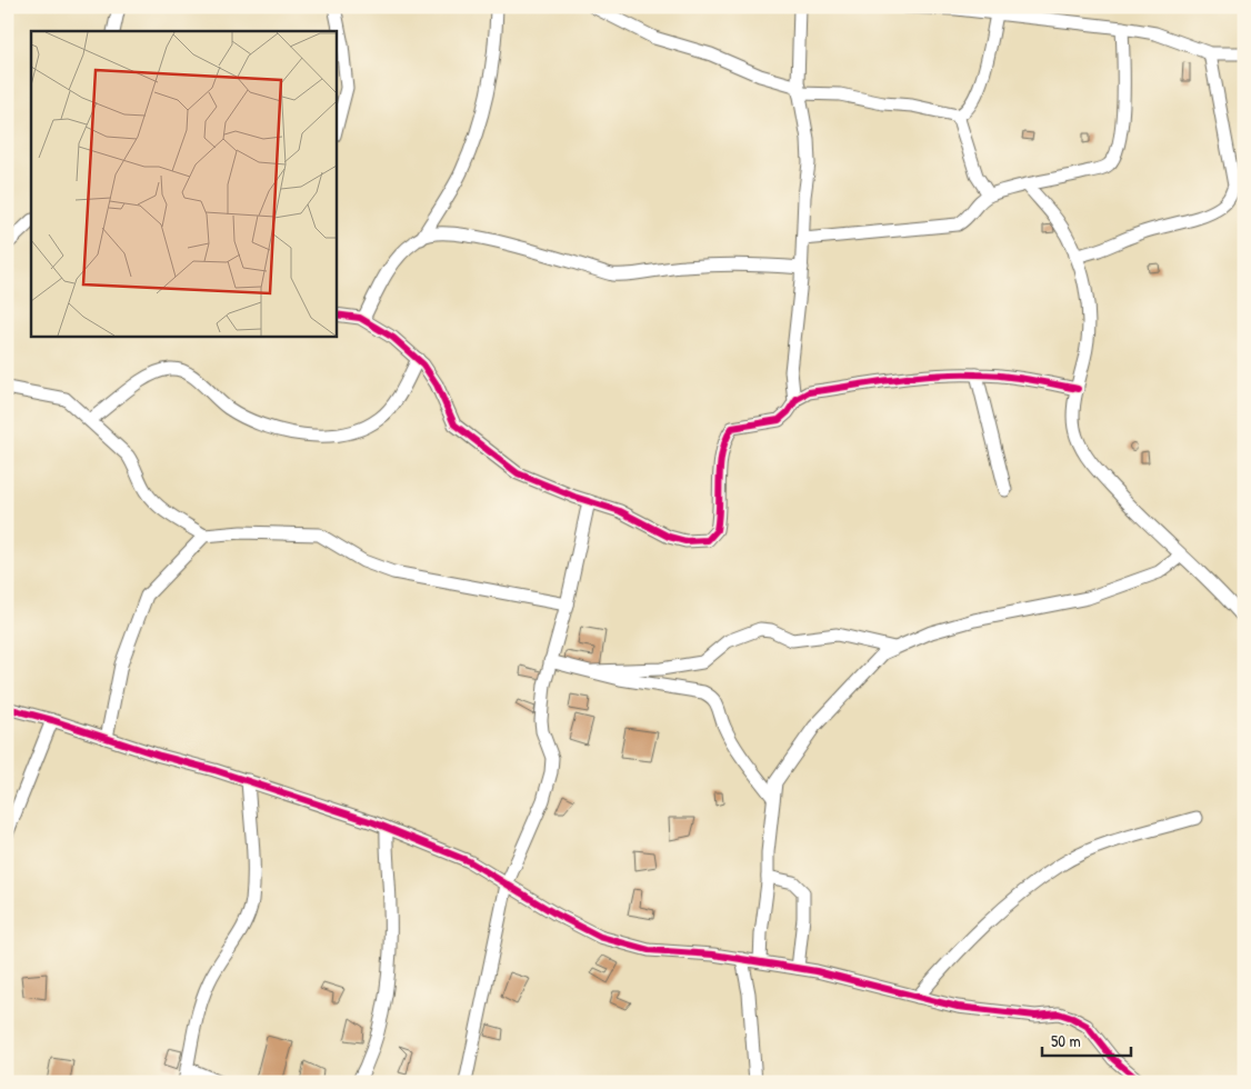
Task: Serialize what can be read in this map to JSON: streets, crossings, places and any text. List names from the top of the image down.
{
  "scale_bar": "50 m"
}
